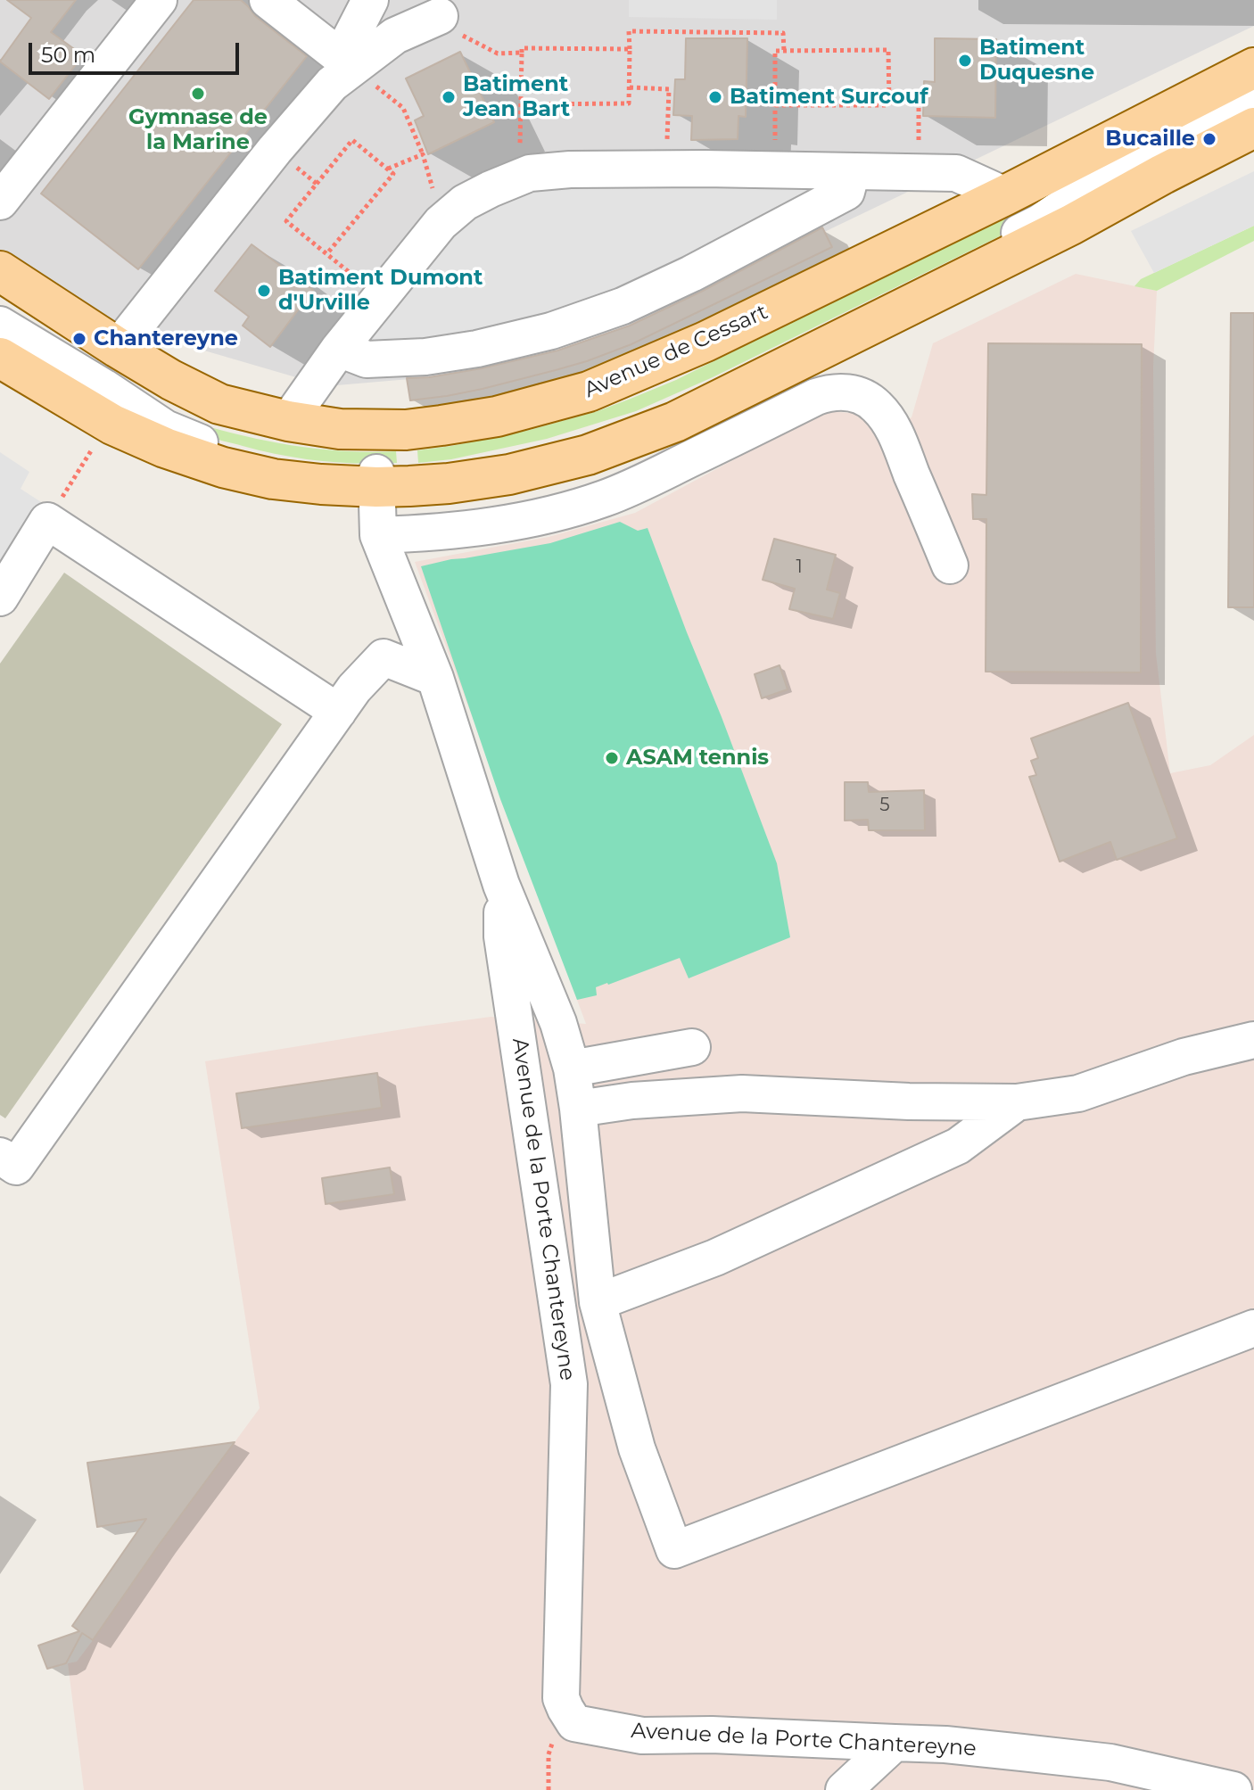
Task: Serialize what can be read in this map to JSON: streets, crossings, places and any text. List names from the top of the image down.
{
  "streets": {
    "main road": ["Avenue de Cessart"],
    "street": ["Avenue de la Porte Chantereyne"]
  },
  "places": [
    "Batiment Duquesne",
    "Gymnase de la Marine",
    "Batiment Jean Bart",
    "Batiment Surcouf",
    "Bucaille",
    "Batiment Dumont d'Urville",
    "Chantereyne",
    "ASAM tennis"
  ],
  "house_numbers": ["1", "5"],
  "scale_bar": "50 m"
}
